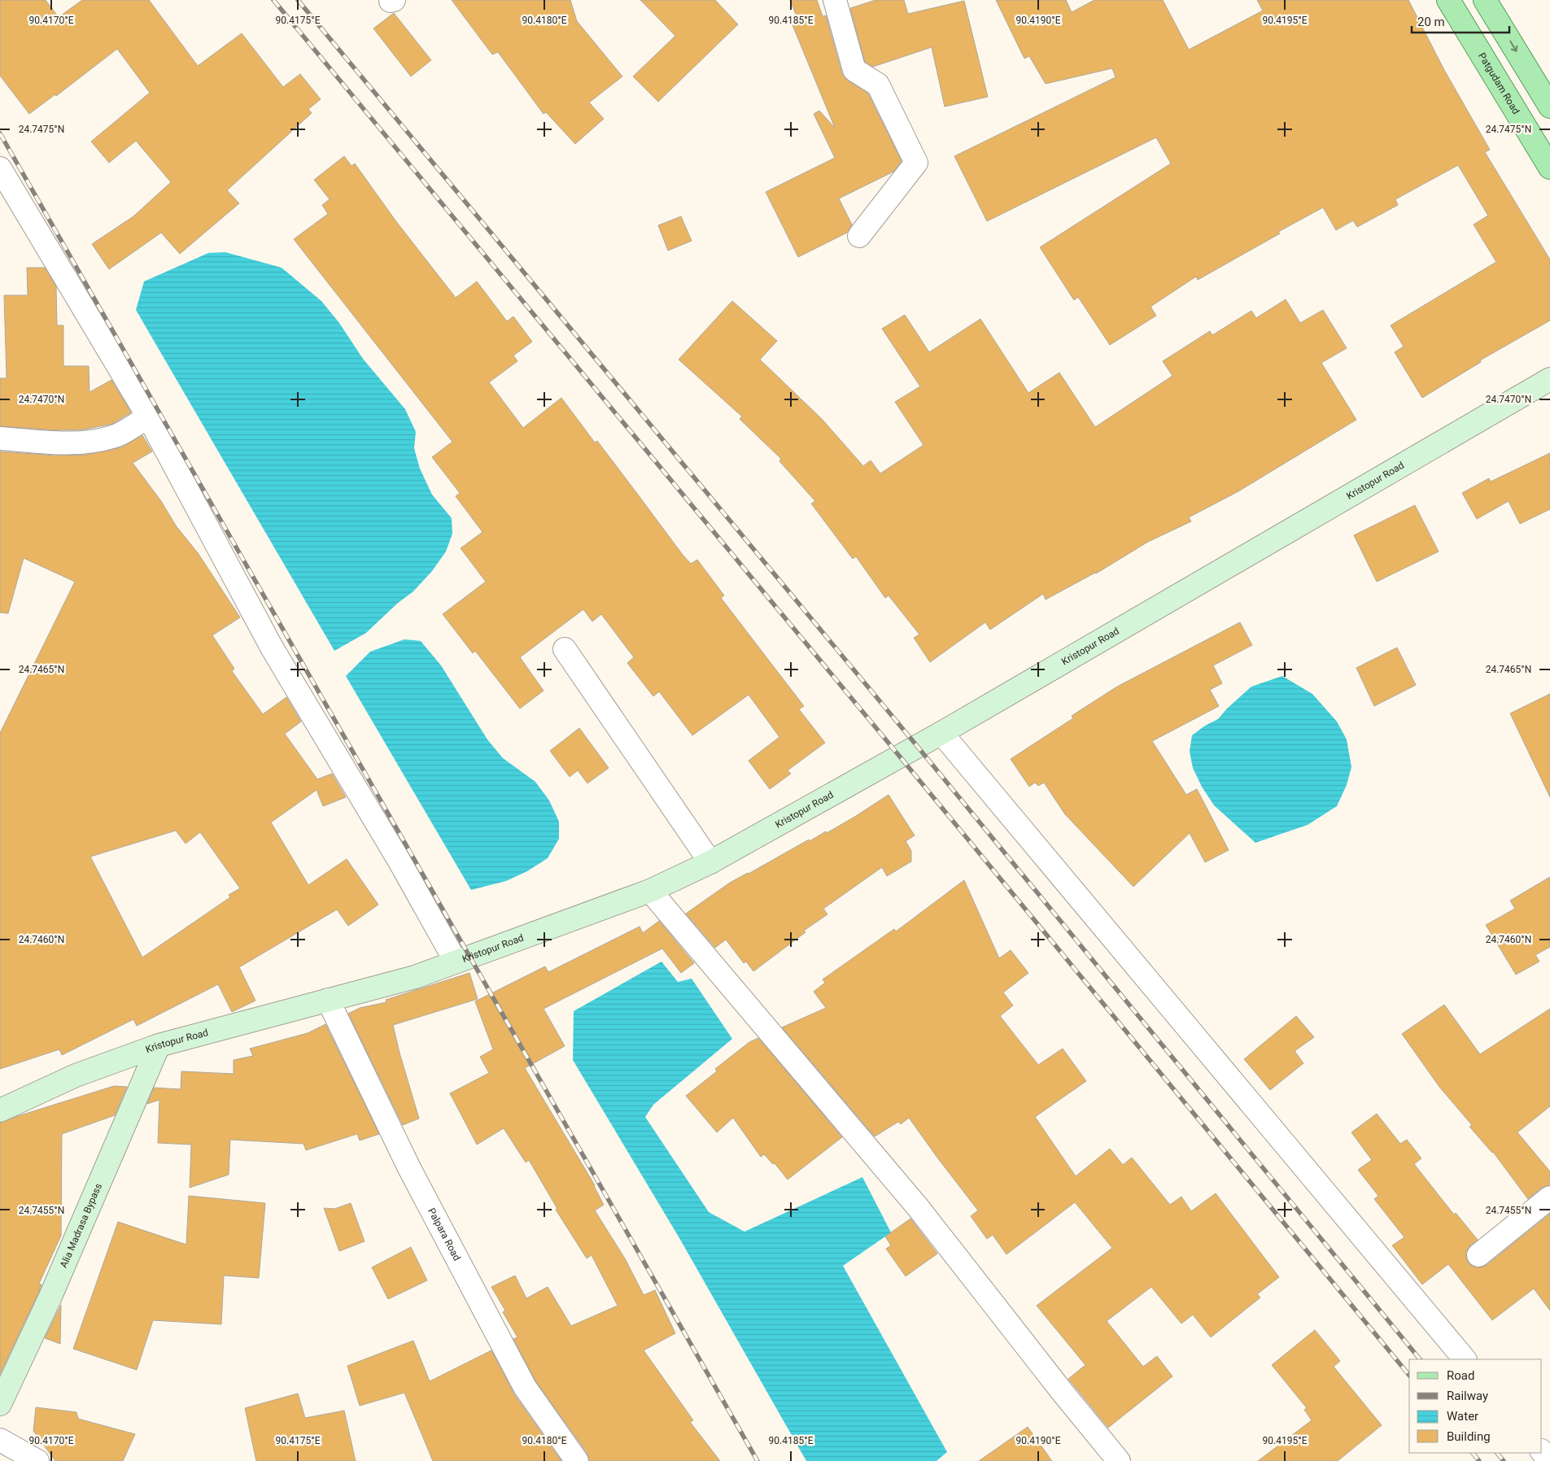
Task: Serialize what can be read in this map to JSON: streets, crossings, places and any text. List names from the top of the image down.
{
  "streets": {
    "main road": ["Patgudam Road", "Kristopur Road", "Alia Madrasa Bypass"],
    "street": ["Palpara Road"]
  },
  "crossings": [
    ["Kristopur Road", "Alia Madrasa Bypass"],
    ["Kristopur Road", "Palpara Road"]
  ],
  "legend": [
    "Road",
    "Railway",
    "Water",
    "Building"
  ],
  "scale_bar": "20 m",
  "coordinates": [
    "90.4170°E",
    "90.4175°E",
    "90.4180°E",
    "90.4185°E",
    "90.4190°E",
    "90.4195°E",
    "24.7475°N",
    "24.7470°N",
    "24.7465°N",
    "24.7460°N",
    "24.7455°N"
  ]
}
